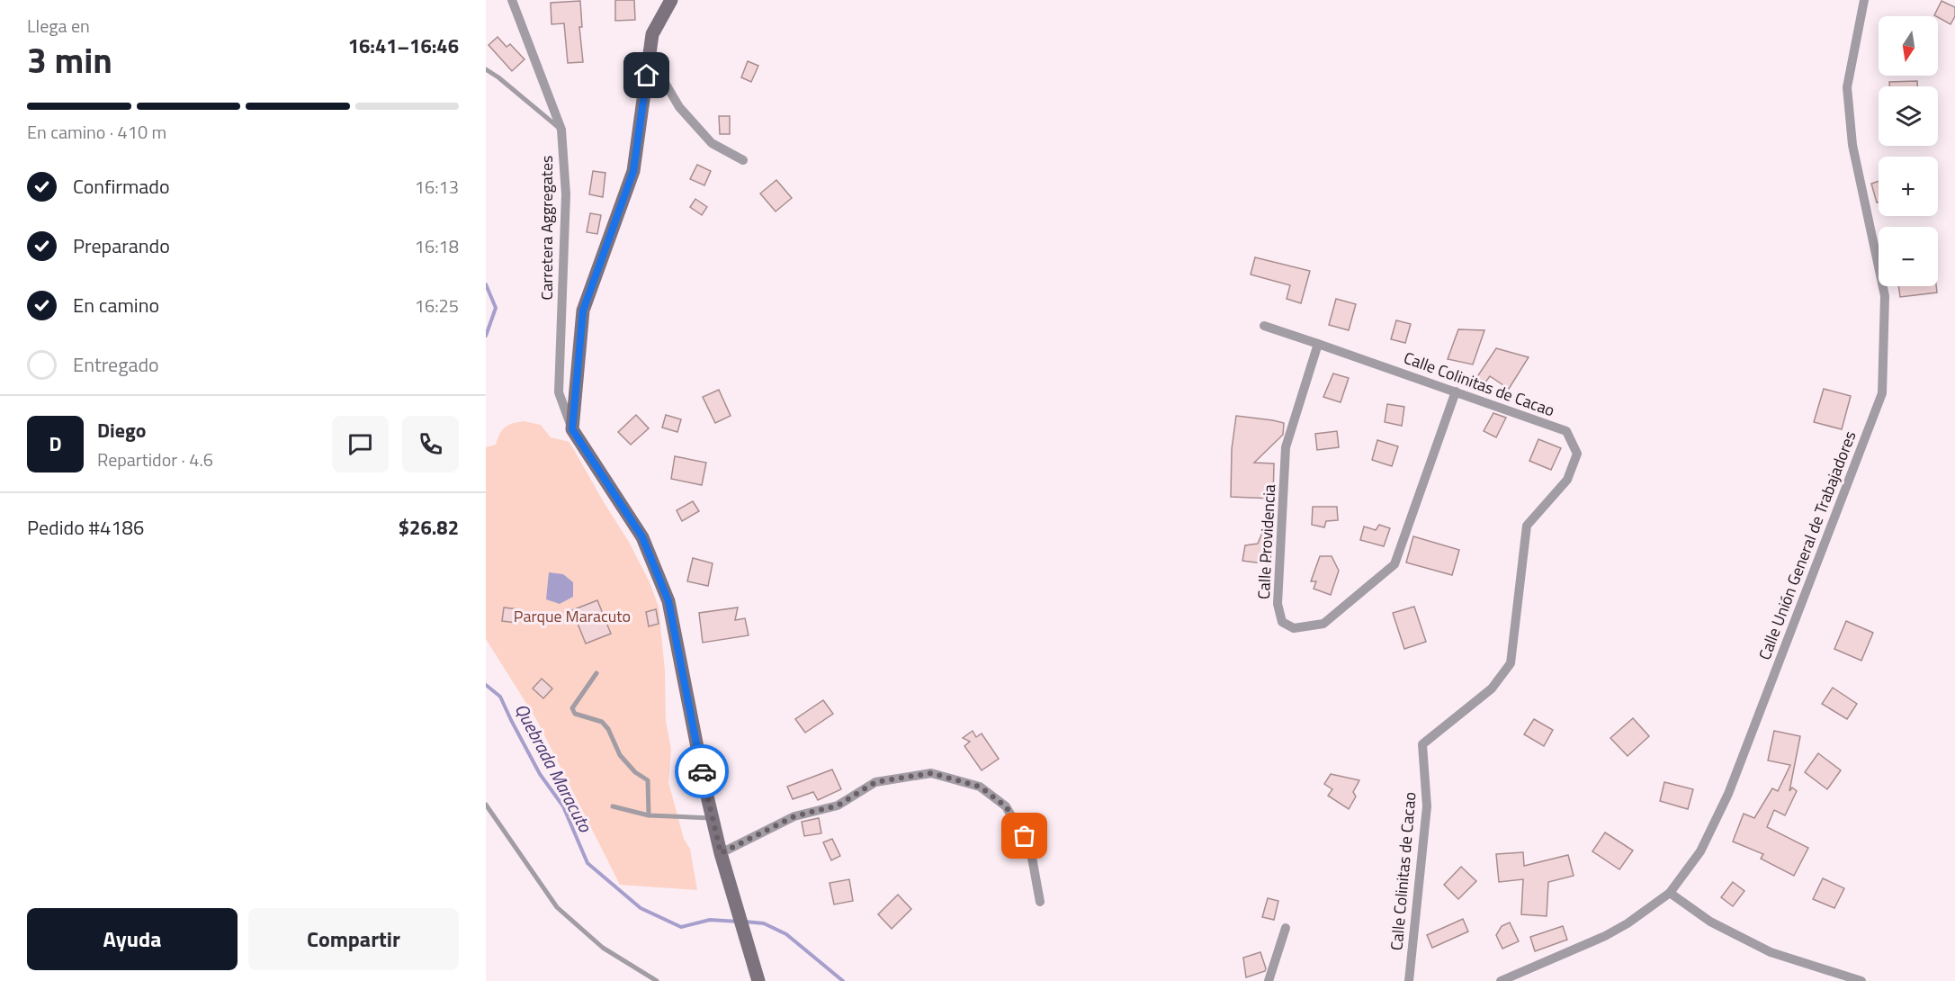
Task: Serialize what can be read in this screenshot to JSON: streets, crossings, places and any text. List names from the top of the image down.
{
  "streets": {
    "street": [
      "Carretera Aggregates",
      "Calle Colinitas de Cacao",
      "Calle Providencia",
      "Calle Unión General de Trabajadores"
    ]
  },
  "crossings": [
    ["Calle Colinitas de Cacao", "Calle Providencia"]
  ],
  "water": ["Quebrada Maracuto"],
  "parks": ["Parque Maracuto"],
  "north": "bottom",
  "page": {
    "heading": ["3 min", "Llega en", "16:41–16:46"],
    "panel": [
      "Diego",
      "Repartidor · 4.6",
      "Pedido #4186",
      "$26.82"
    ],
    "map_buttons": ["+", "−"],
    "bar": "En camino · 410 m",
    "list": [
      ["Confirmado", "16:13"],
      ["Preparando", "16:18"],
      ["En camino", "16:25"],
      "Entregado"
    ],
    "round": "D",
    "buttons": ["Ayuda", "Compartir"]
  }
}
